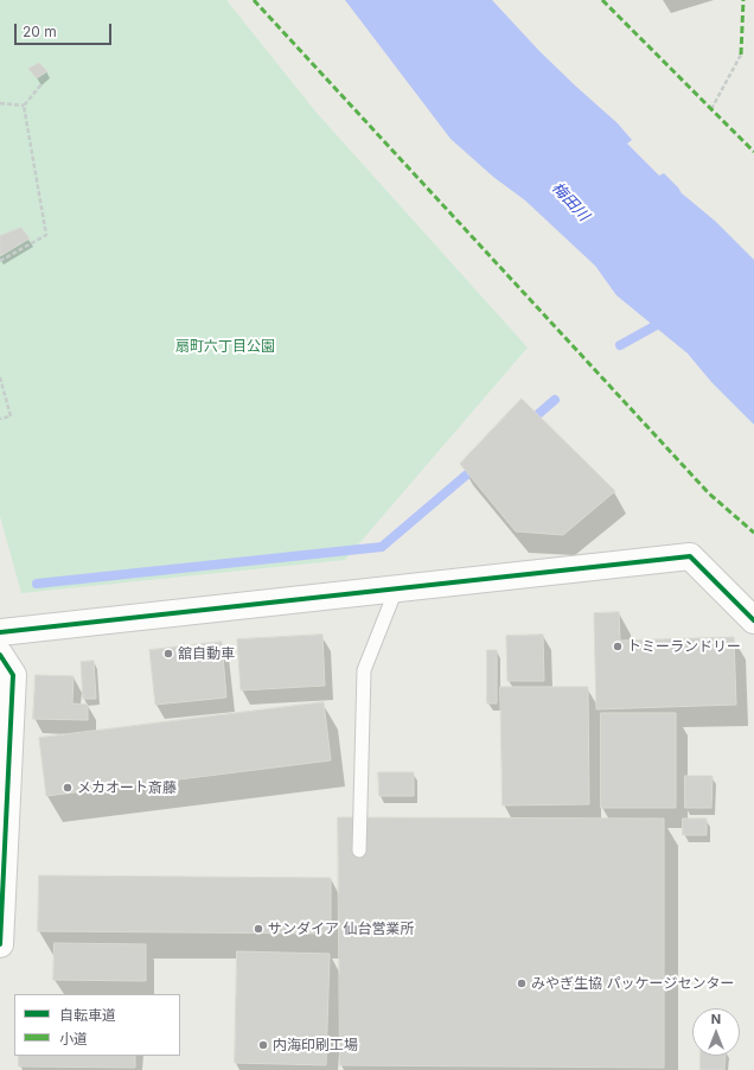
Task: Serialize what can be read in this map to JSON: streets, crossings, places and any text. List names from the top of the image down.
{
  "water": ["梅田川"],
  "parks": ["扇町六丁目公園"],
  "places": [
    "トミーランドリー",
    "舘自動車",
    "メカオート斎藤",
    "サンダイア 仙台営業所",
    "みやぎ生協 パッケージセンター",
    "内海印刷工場"
  ],
  "legend": ["自転車道", "小道"],
  "scale_bar": "20 m",
  "north": "top"
}
